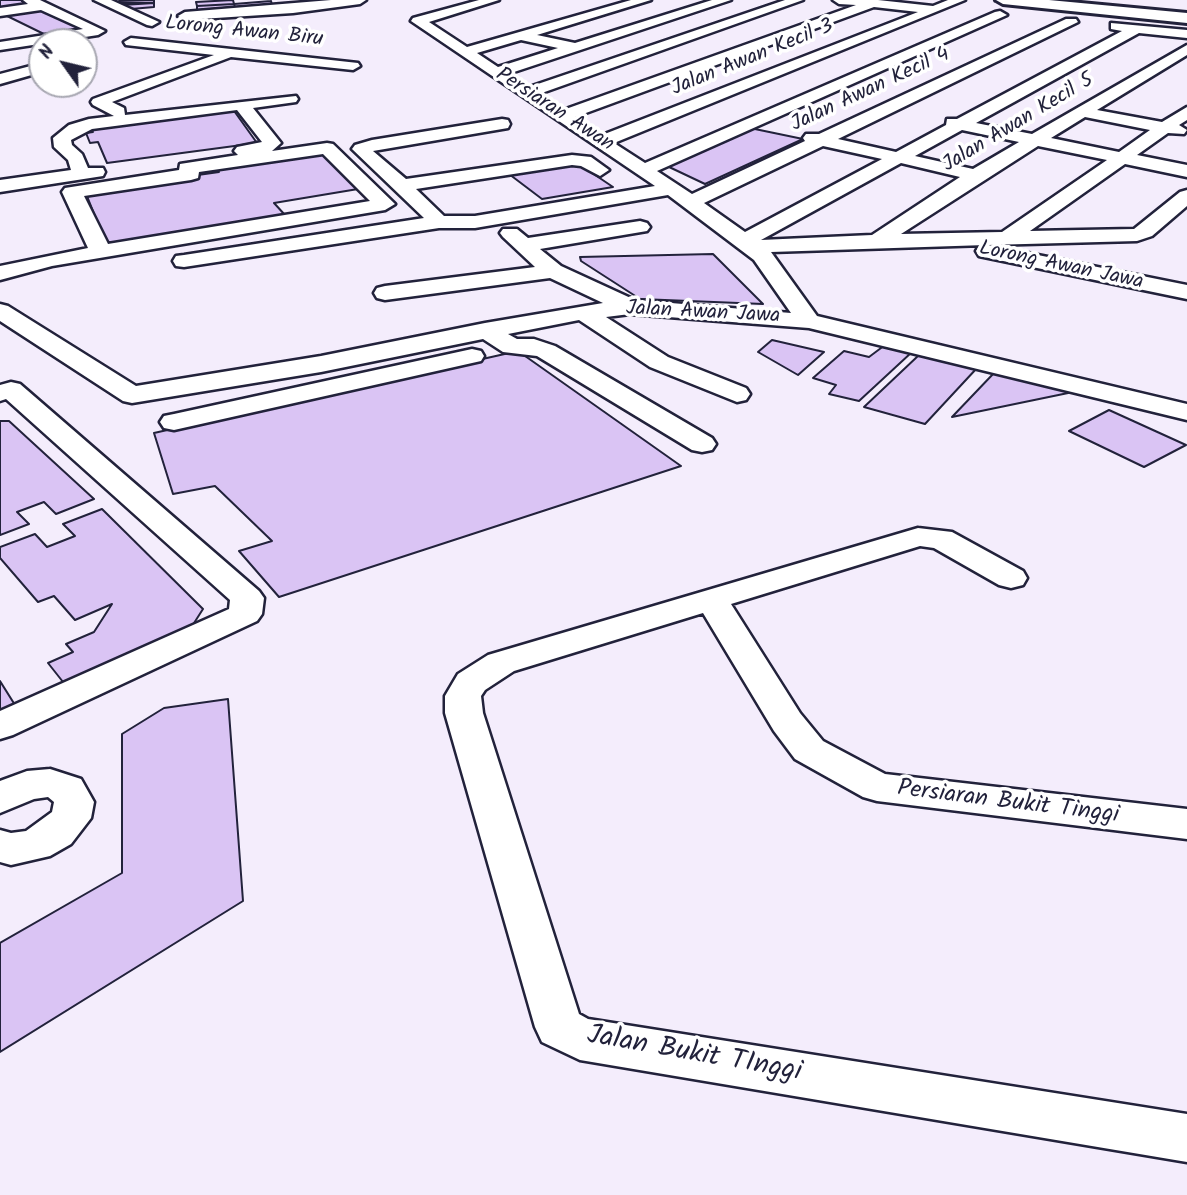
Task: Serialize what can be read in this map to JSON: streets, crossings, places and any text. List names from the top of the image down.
{
  "streets": {
    "street": [
      "Lorong Awan Biru",
      "Jalan Awan Kecil 3",
      "Jalan Awan Kecil 4",
      "Persiaran Awan",
      "Jalan Awan Kecil 5",
      "Lorong Awan Jawa",
      "Jalan Awan Jawa",
      "Persiaran Bukit Tinggi",
      "Jalan Bukit TInggi"
    ]
  },
  "crossings": [
    ["Jalan Awan Kecil 3", "Persiaran Awan"],
    ["Jalan Awan Kecil 4", "Persiaran Awan"],
    ["Persiaran Awan", "Jalan Awan Jawa"],
    ["Persiaran Bukit Tinggi", "Jalan Bukit TInggi"]
  ],
  "north": "top left"
}
